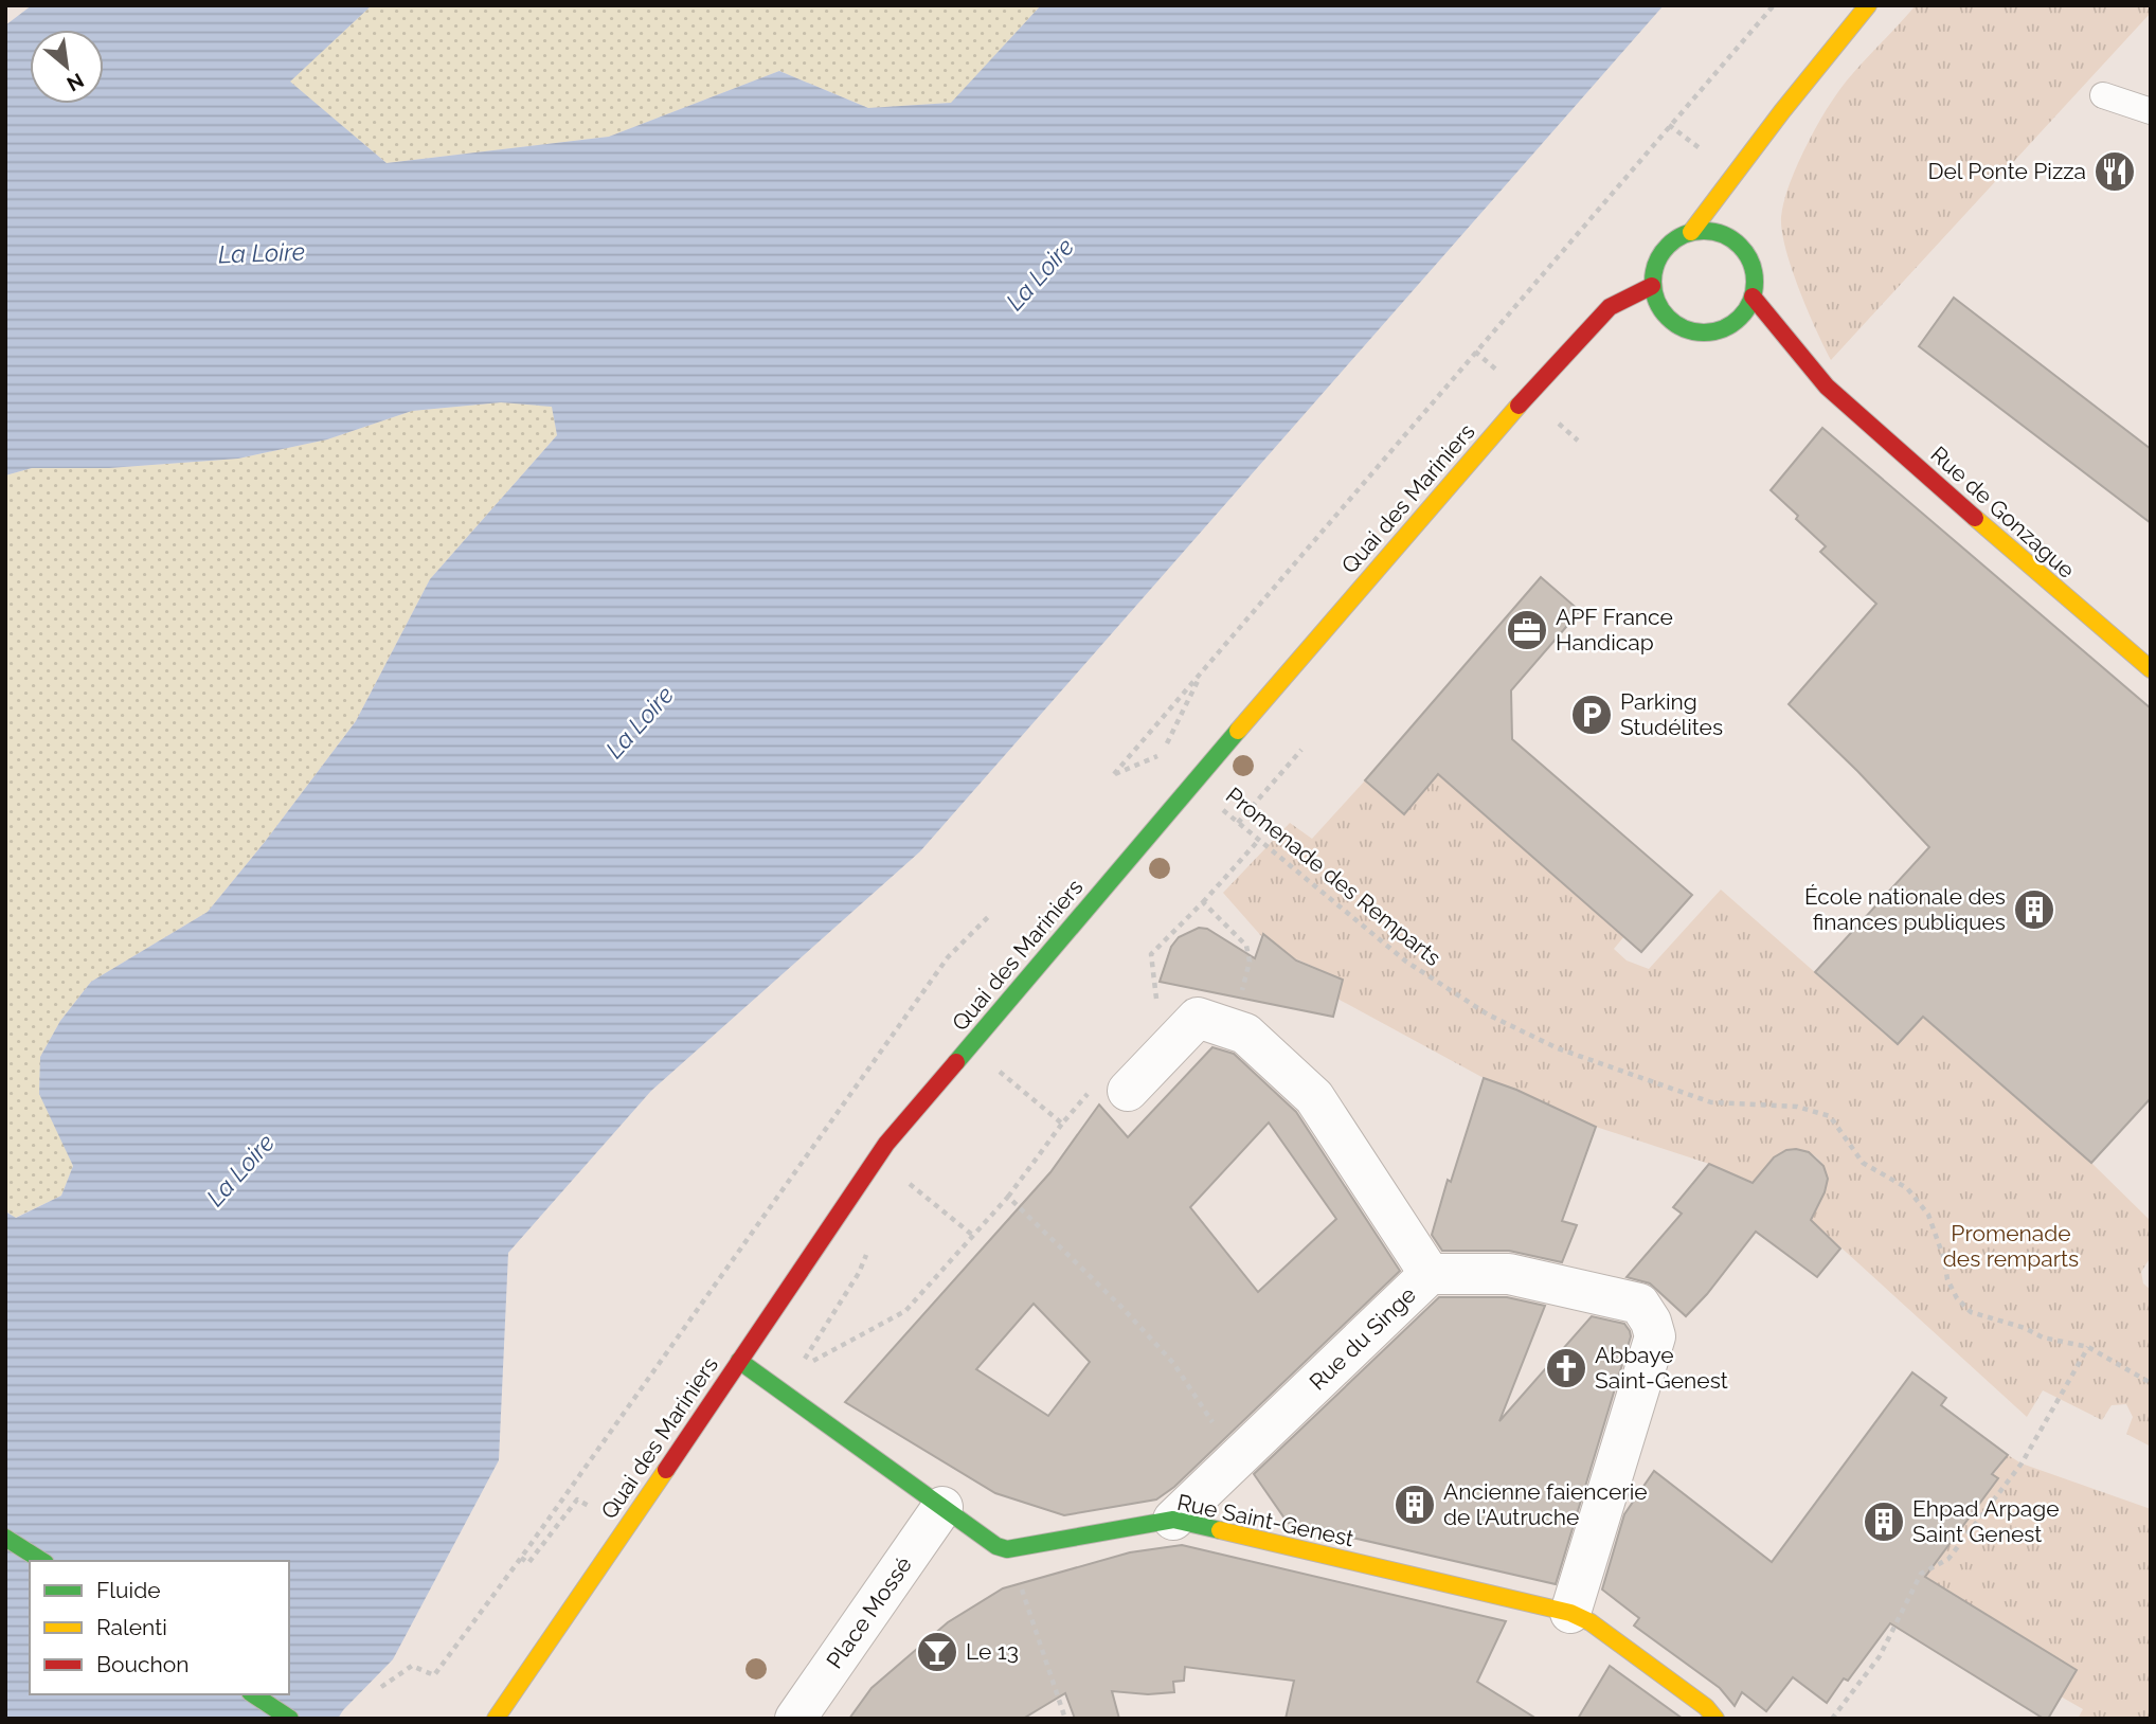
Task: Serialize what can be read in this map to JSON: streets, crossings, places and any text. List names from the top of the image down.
{
  "streets": {
    "main road": ["Quai des Mariniers", "Rue de Gonzague", "Rue Saint-Genest"],
    "street": ["Rue du Singe", "Place Mossé"],
    "path": ["Promenade des Remparts"]
  },
  "crossings": [
    ["Quai des Mariniers", "Rue de Gonzague"],
    ["Quai des Mariniers", "Promenade des Remparts"],
    ["Rue du Singe", "Rue Saint-Genest"]
  ],
  "water": ["La Loire"],
  "parks": ["Promenade des remparts"],
  "places": {
    "restaurant": ["Del Ponte Pizza"],
    "office": ["APF France Handicap"],
    "parking": ["Parking Studélites"],
    "building": ["École nationale des finances publiques", "Ancienne faiencerie de l'Autruche", "Ehpad Arpage Saint Genest"],
    "church": ["Abbaye Saint-Genest"],
    "bar": ["Le 13"]
  },
  "legend": ["Fluide", "Ralenti", "Bouchon"],
  "north": "bottom right"
}
